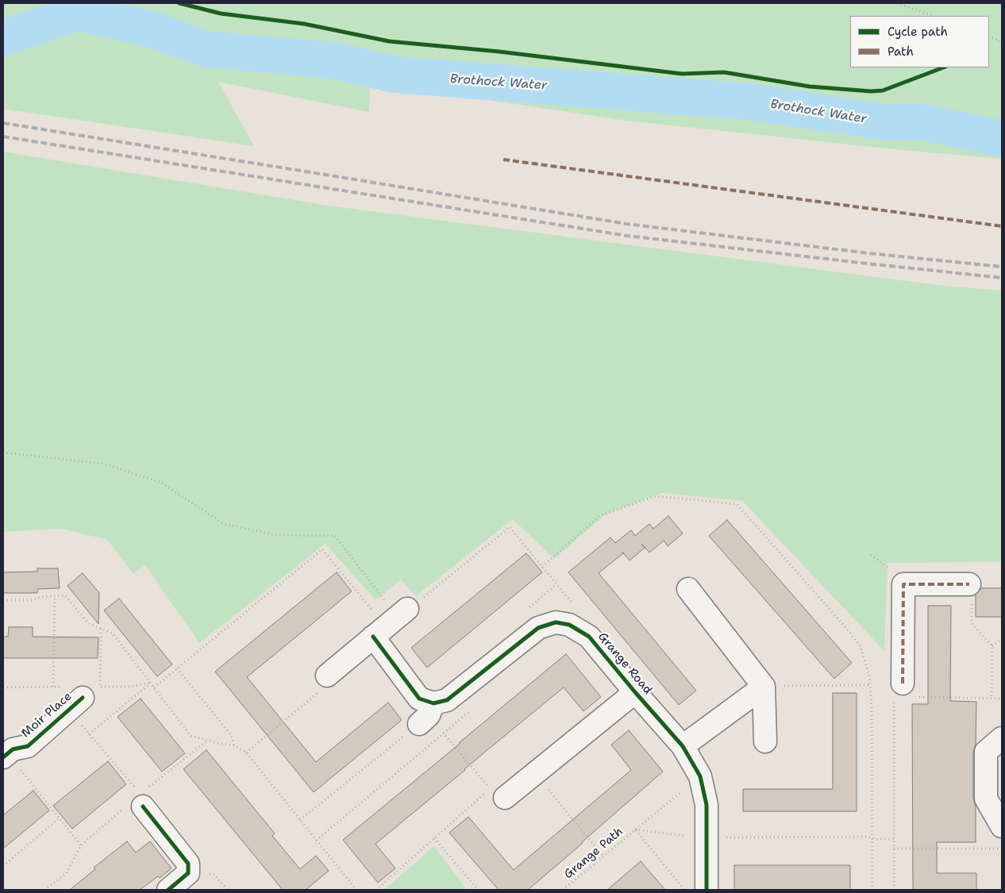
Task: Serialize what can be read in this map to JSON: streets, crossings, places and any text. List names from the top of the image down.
{
  "streets": {
    "street": ["Grange Road", "Moir Place"],
    "path": ["Grange Path"]
  },
  "crossings": [
    ["Grange Road", "Grange Path"]
  ],
  "water": ["Brothock Water"],
  "legend": ["Cycle path", "Path"]
}
